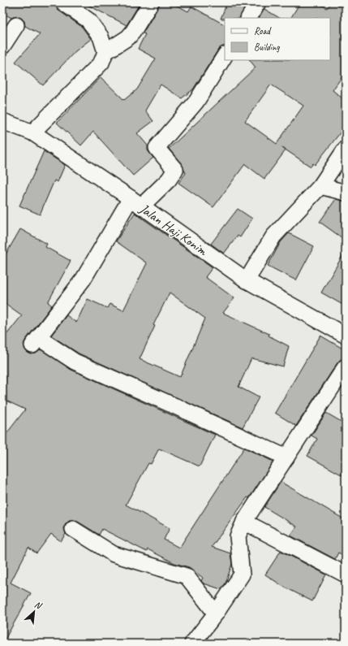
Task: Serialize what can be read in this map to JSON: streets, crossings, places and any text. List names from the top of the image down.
{
  "streets": {
    "street": ["Jalan Haji Konim"]
  },
  "legend": ["Road", "Building"],
  "north": "top right"
}
